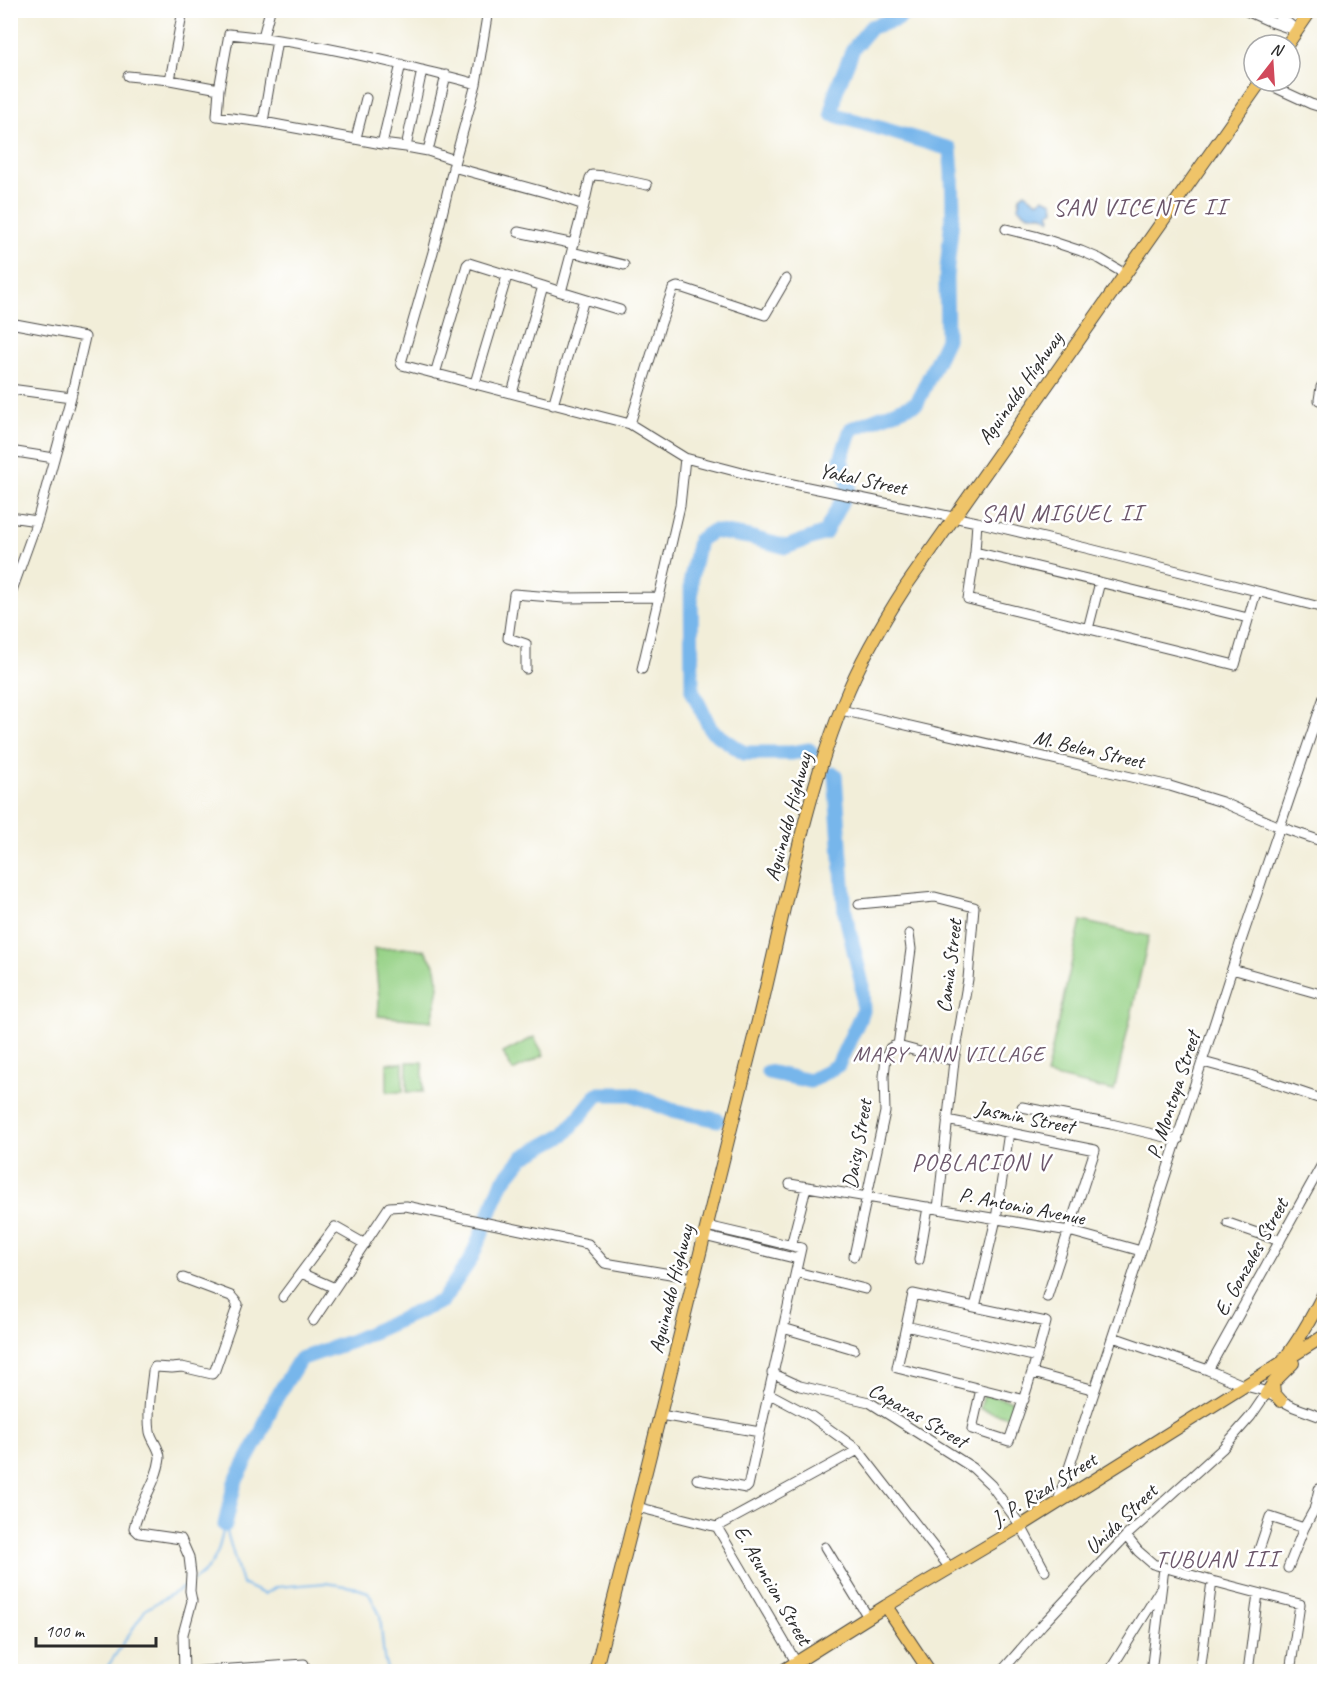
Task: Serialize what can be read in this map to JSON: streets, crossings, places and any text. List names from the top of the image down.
{
  "streets": {
    "main road": ["Aguinaldo Highway", "J. P. Rizal Street"],
    "street": [
      "Yakal Street",
      "M. Belen Street",
      "Camia Street",
      "P. Montoya Street",
      "Jasmin Street",
      "Daisy Street",
      "P. Antonio Avenue",
      "E. Gonzales Street",
      "Caparas Street",
      "Unida Street",
      "E. Asuncion Street"
    ]
  },
  "crossings": [
    ["Aguinaldo Highway", "Yakal Street"],
    ["Aguinaldo Highway", "M. Belen Street"],
    ["M. Belen Street", "P. Montoya Street"],
    ["Camia Street", "Jasmin Street"],
    ["Camia Street", "P. Antonio Avenue"],
    ["P. Montoya Street", "P. Antonio Avenue"],
    ["P. Montoya Street", "J. P. Rizal Street"],
    ["Jasmin Street", "P. Antonio Avenue"],
    ["Daisy Street", "P. Antonio Avenue"],
    ["Caparas Street", "J. P. Rizal Street"],
    ["J. P. Rizal Street", "E. Asuncion Street"]
  ],
  "districts": [
    "SAN VICENTE II",
    "SAN MIGUEL II",
    "MARY ANN VILLAGE",
    "POBLACION V",
    "TUBUAN III"
  ],
  "scale_bar": "100 m",
  "north": "top"
}
